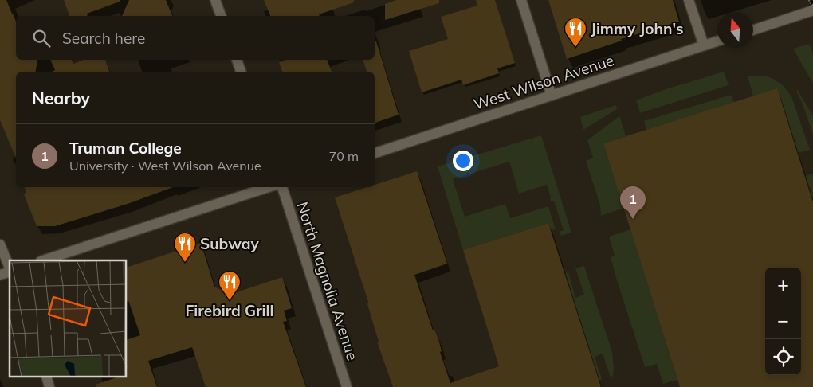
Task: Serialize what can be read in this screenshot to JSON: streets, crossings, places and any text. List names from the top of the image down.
{
  "streets": {
    "street": ["West Wilson Avenue", "North Magnolia Avenue"]
  },
  "places": {
    "restaurant": ["Jimmy John's", "Subway", "Firebird Grill"]
  },
  "north": "top",
  "page": {
    "search": "Search here",
    "heading": "Nearby",
    "list": [
      {
        "mark": "1",
        "name": "Truman College",
        "note": "University · West Wilson Avenue",
        "value": "70 m"
      }
    ],
    "pins": "1",
    "map_buttons": ["+", "−"]
  }
}
